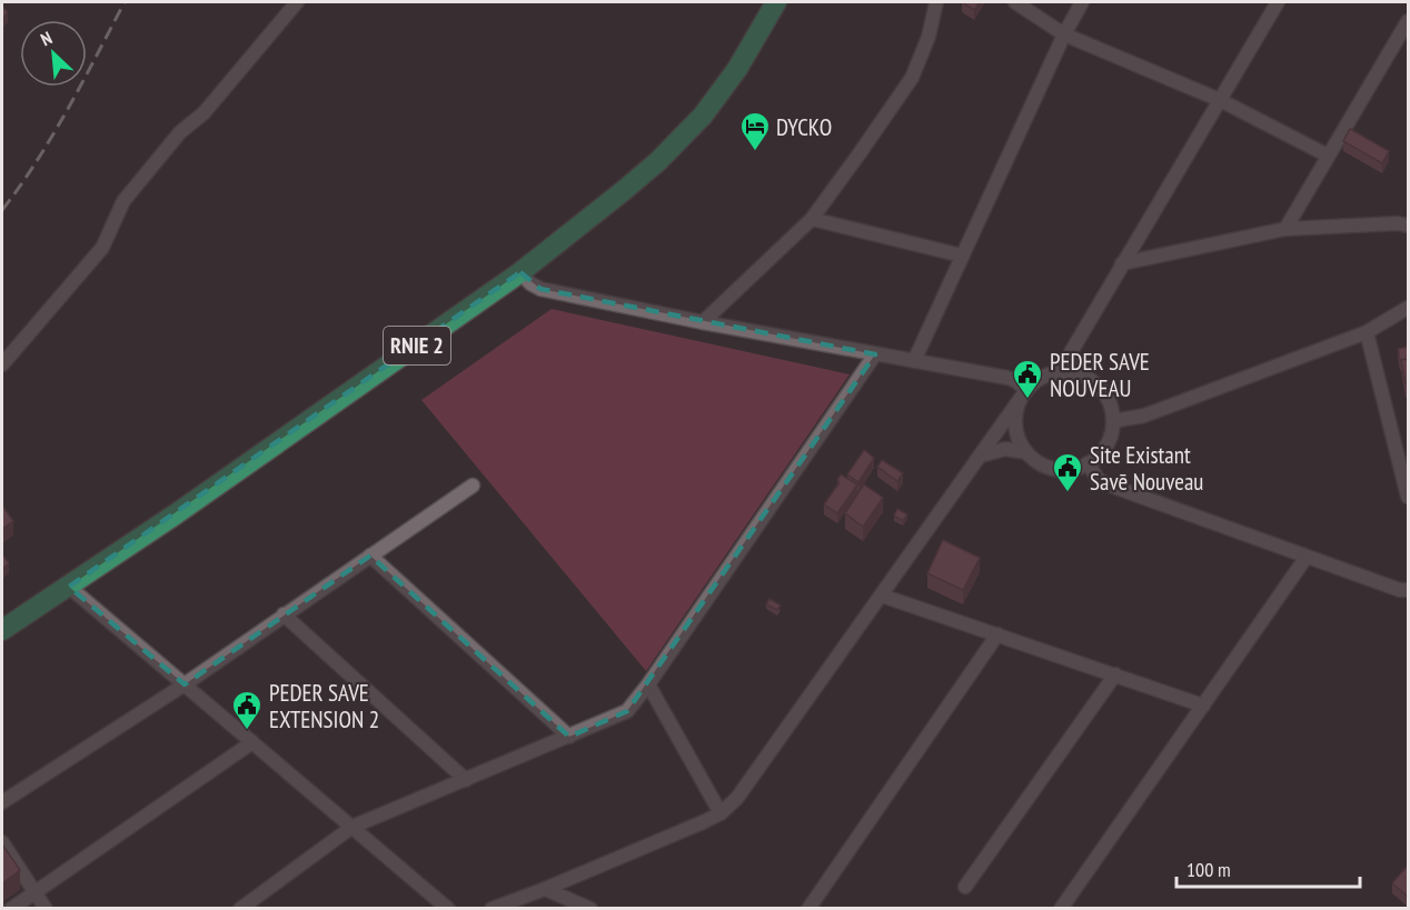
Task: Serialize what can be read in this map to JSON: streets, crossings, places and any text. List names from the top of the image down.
{
  "streets": {
    "main road": ["RNIE 2"]
  },
  "places": {
    "hotel": ["DYCKO"],
    "public building": ["PEDER SAVE NOUVEAU", "Site Existant Savē Nouveau", "PEDER SAVE EXTENSION 2"]
  },
  "scale_bar": "100 m",
  "north": "top left"
}
